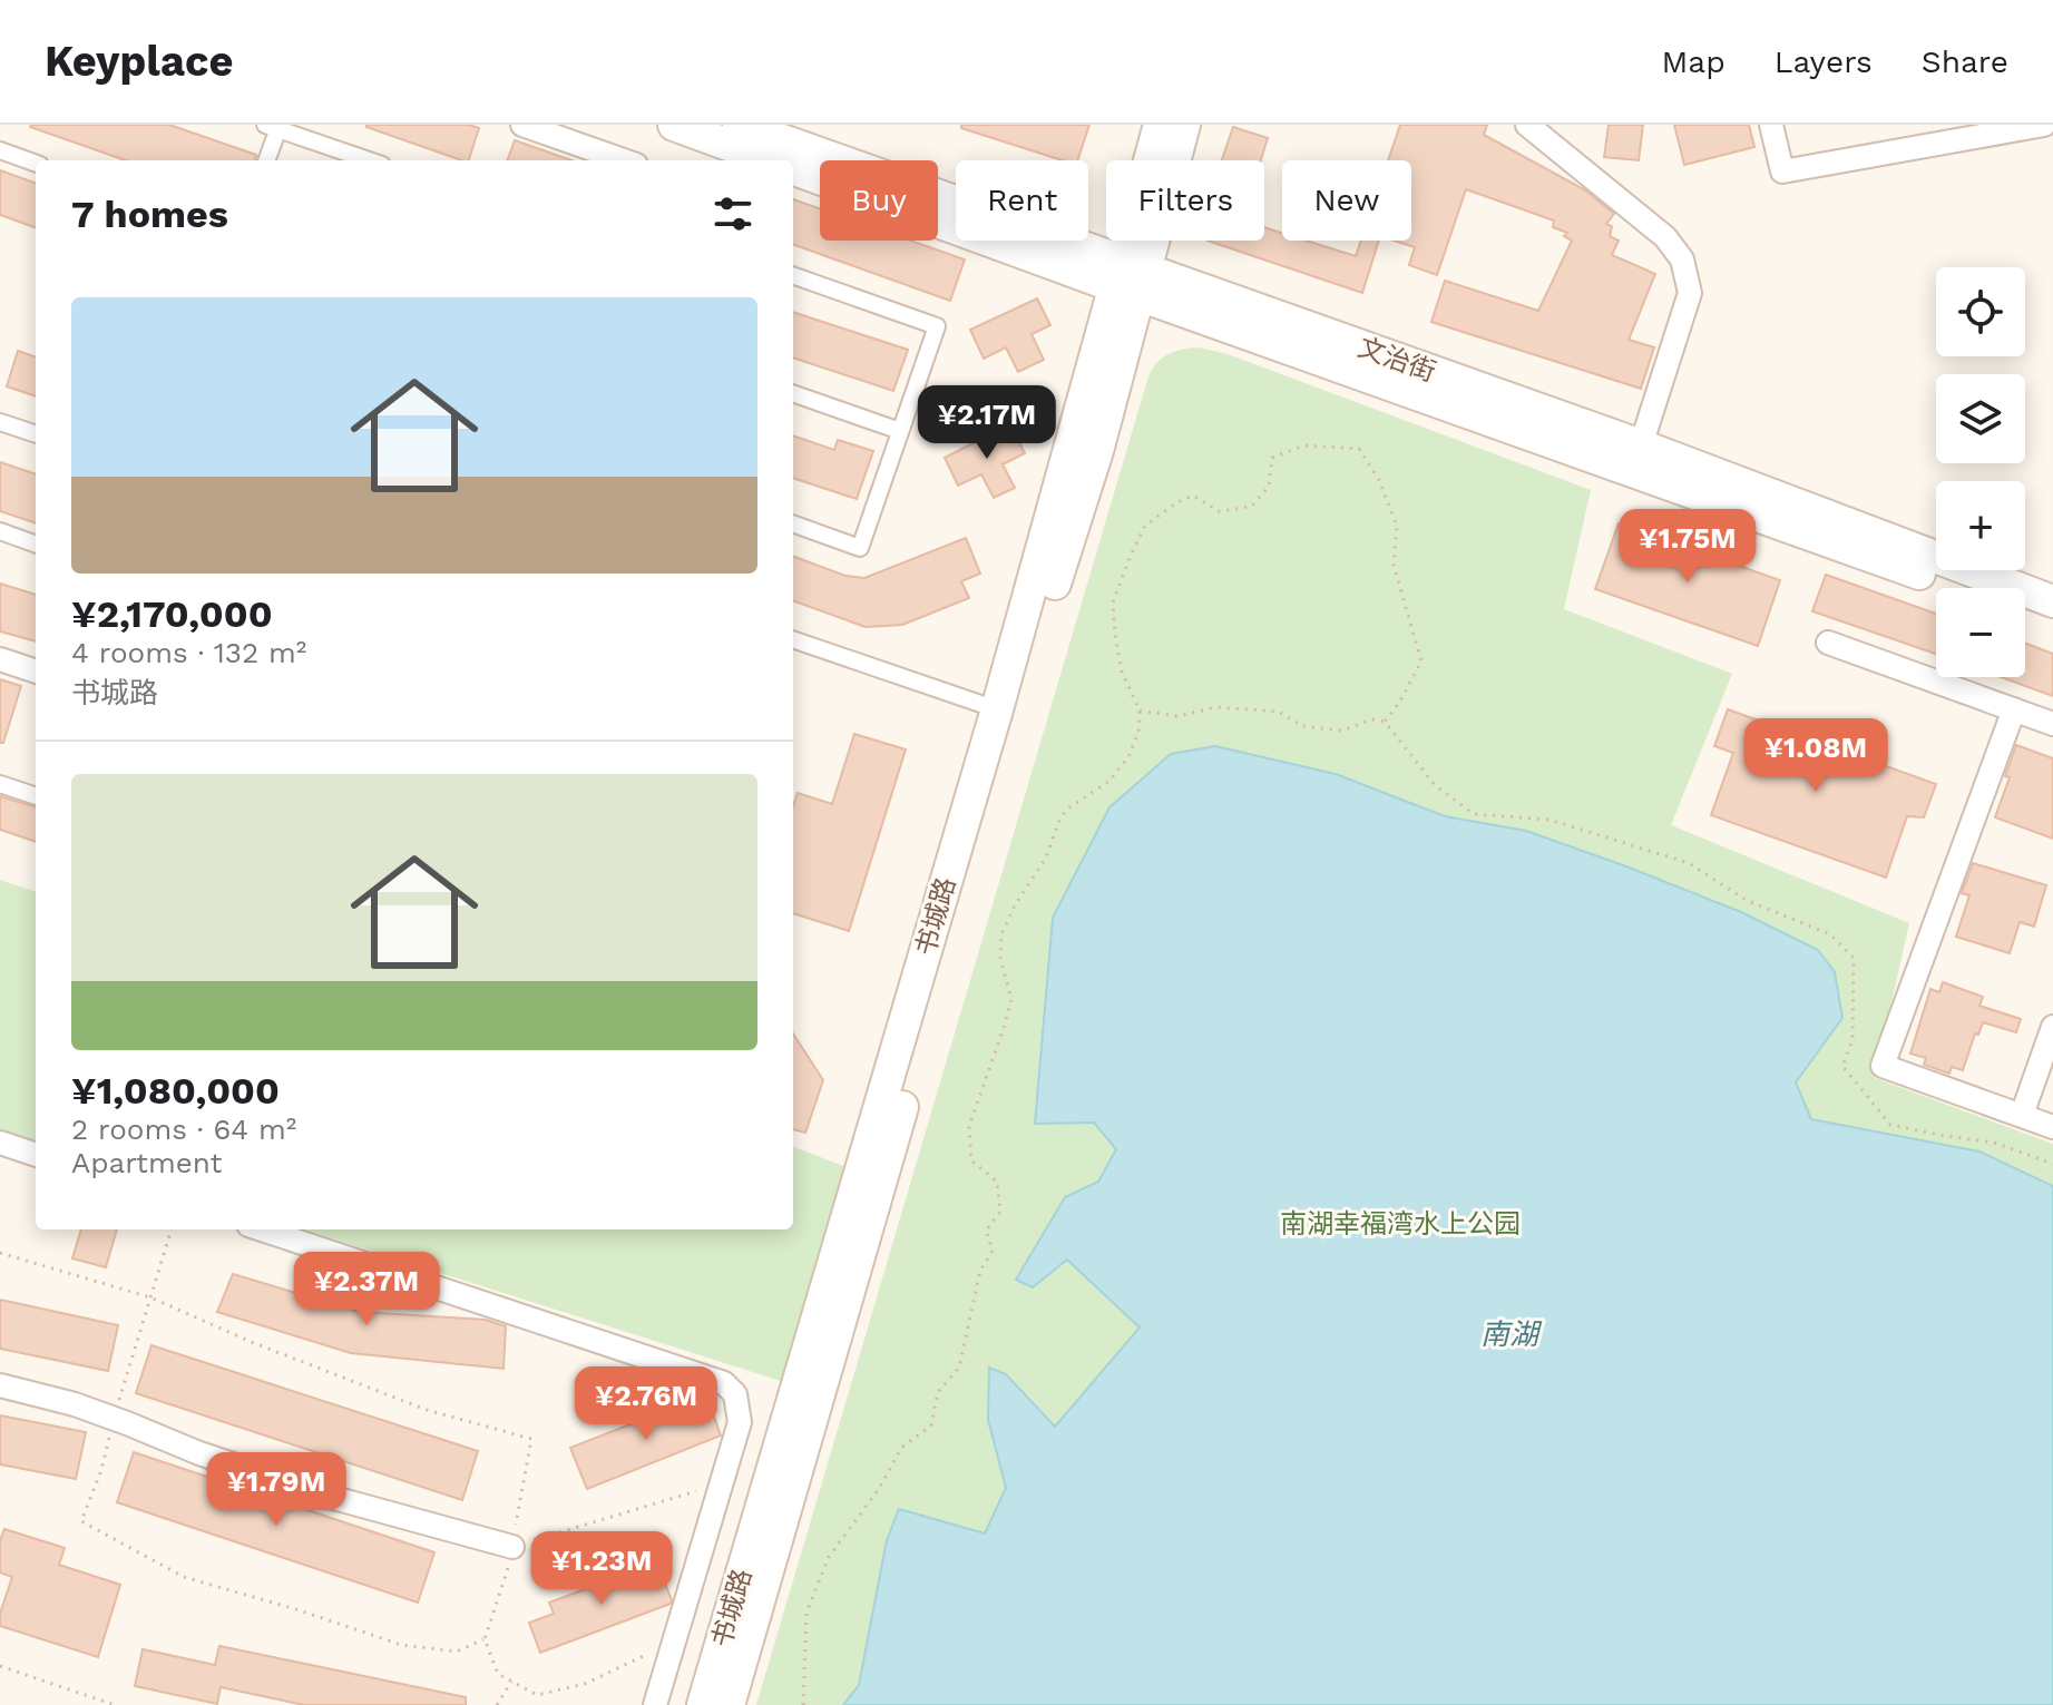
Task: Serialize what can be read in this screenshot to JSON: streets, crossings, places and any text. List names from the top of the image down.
{
  "streets": {
    "main road": ["文治街", "书城路"]
  },
  "crossings": [
    ["文治街", "书城路"]
  ],
  "water": ["南湖"],
  "parks": ["南湖幸福湾水上公园"],
  "page": {
    "header": "Keyplace",
    "nav": ["Map", "Layers", "Share"],
    "chip": [
      "Buy",
      "Rent",
      "Filters",
      "New"
    ],
    "heading": "7 homes",
    "map_buttons": ["+", "−"],
    "list": [
      {
        "name": "¥2,170,000",
        "note": "4 rooms · 132 m² · 书城路"
      },
      {
        "name": "¥1,080,000",
        "note": "2 rooms · 64 m² · Apartment"
      }
    ],
    "price": [
      "¥2.17M",
      "¥1.75M",
      "¥1.08M",
      "¥2.37M",
      "¥2.76M",
      "¥1.79M",
      "¥1.23M"
    ]
  }
}
